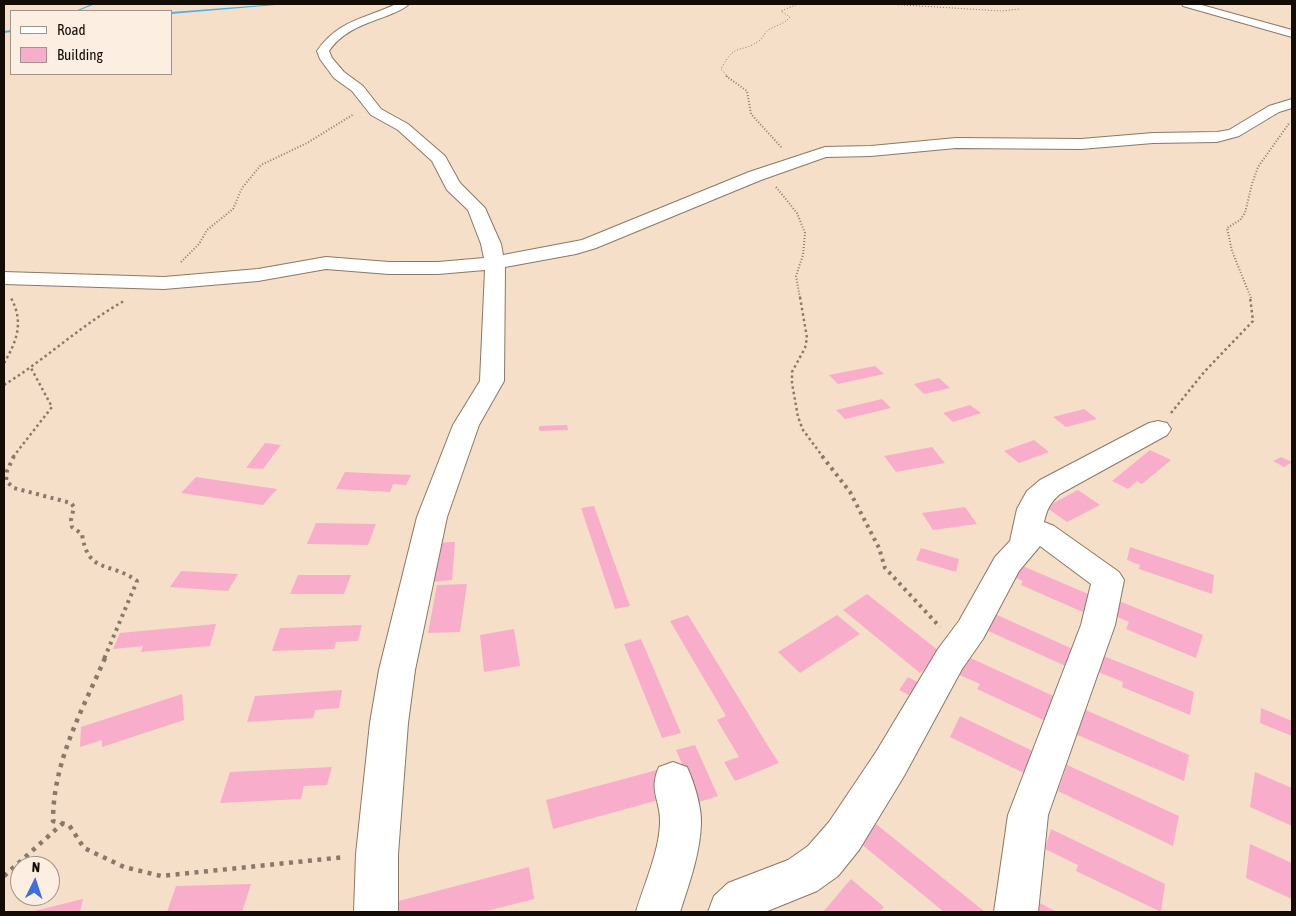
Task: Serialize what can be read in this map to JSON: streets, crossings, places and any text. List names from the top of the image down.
{
  "legend": ["Road", "Building"],
  "north": "top"
}
